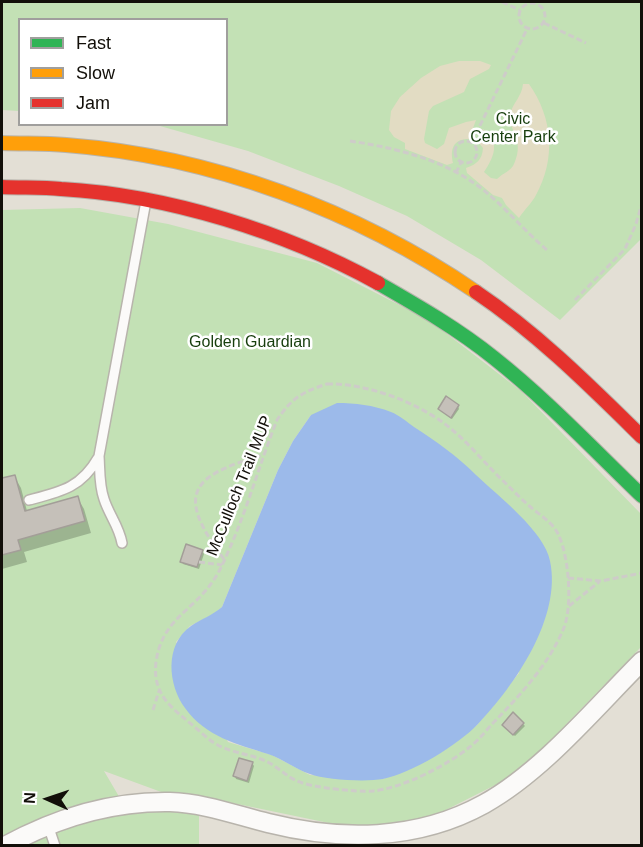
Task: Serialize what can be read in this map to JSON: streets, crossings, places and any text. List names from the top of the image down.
{
  "streets": {
    "path": ["McCulloch Trail MUP"]
  },
  "parks": ["Civic Center Park", "Golden Guardian"],
  "legend": ["Fast", "Slow", "Jam"],
  "north": "left"
}
